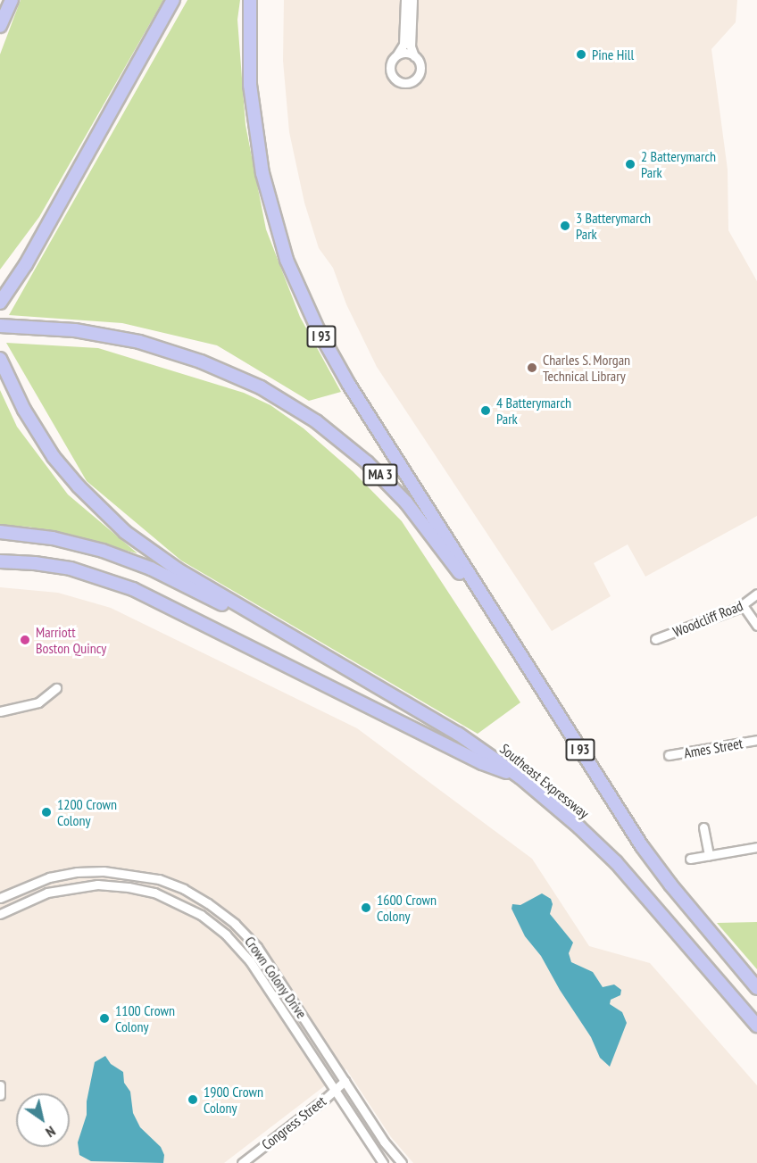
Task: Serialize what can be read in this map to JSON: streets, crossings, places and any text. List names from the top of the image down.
{
  "streets": {
    "highway": ["I 93", "MA 3", "Southeast Expressway"],
    "street": [
      "Woodcliff Road",
      "Ames Street",
      "Crown Colony Drive",
      "Congress Street"
    ]
  },
  "crossings": [
    ["I 93", "MA 3"],
    ["I 93", "Southeast Expressway"],
    ["MA 3", "Southeast Expressway"],
    ["Crown Colony Drive", "Congress Street"]
  ],
  "places": [
    "Pine Hill",
    "2 Batterymarch Park",
    "3 Batterymarch Park",
    "Charles S. Morgan Technical Library",
    "4 Batterymarch Park",
    "Marriott Boston Quincy",
    "1200 Crown Colony",
    "1600 Crown Colony",
    "1100 Crown Colony",
    "1900 Crown Colony"
  ],
  "north": "bottom right"
}
